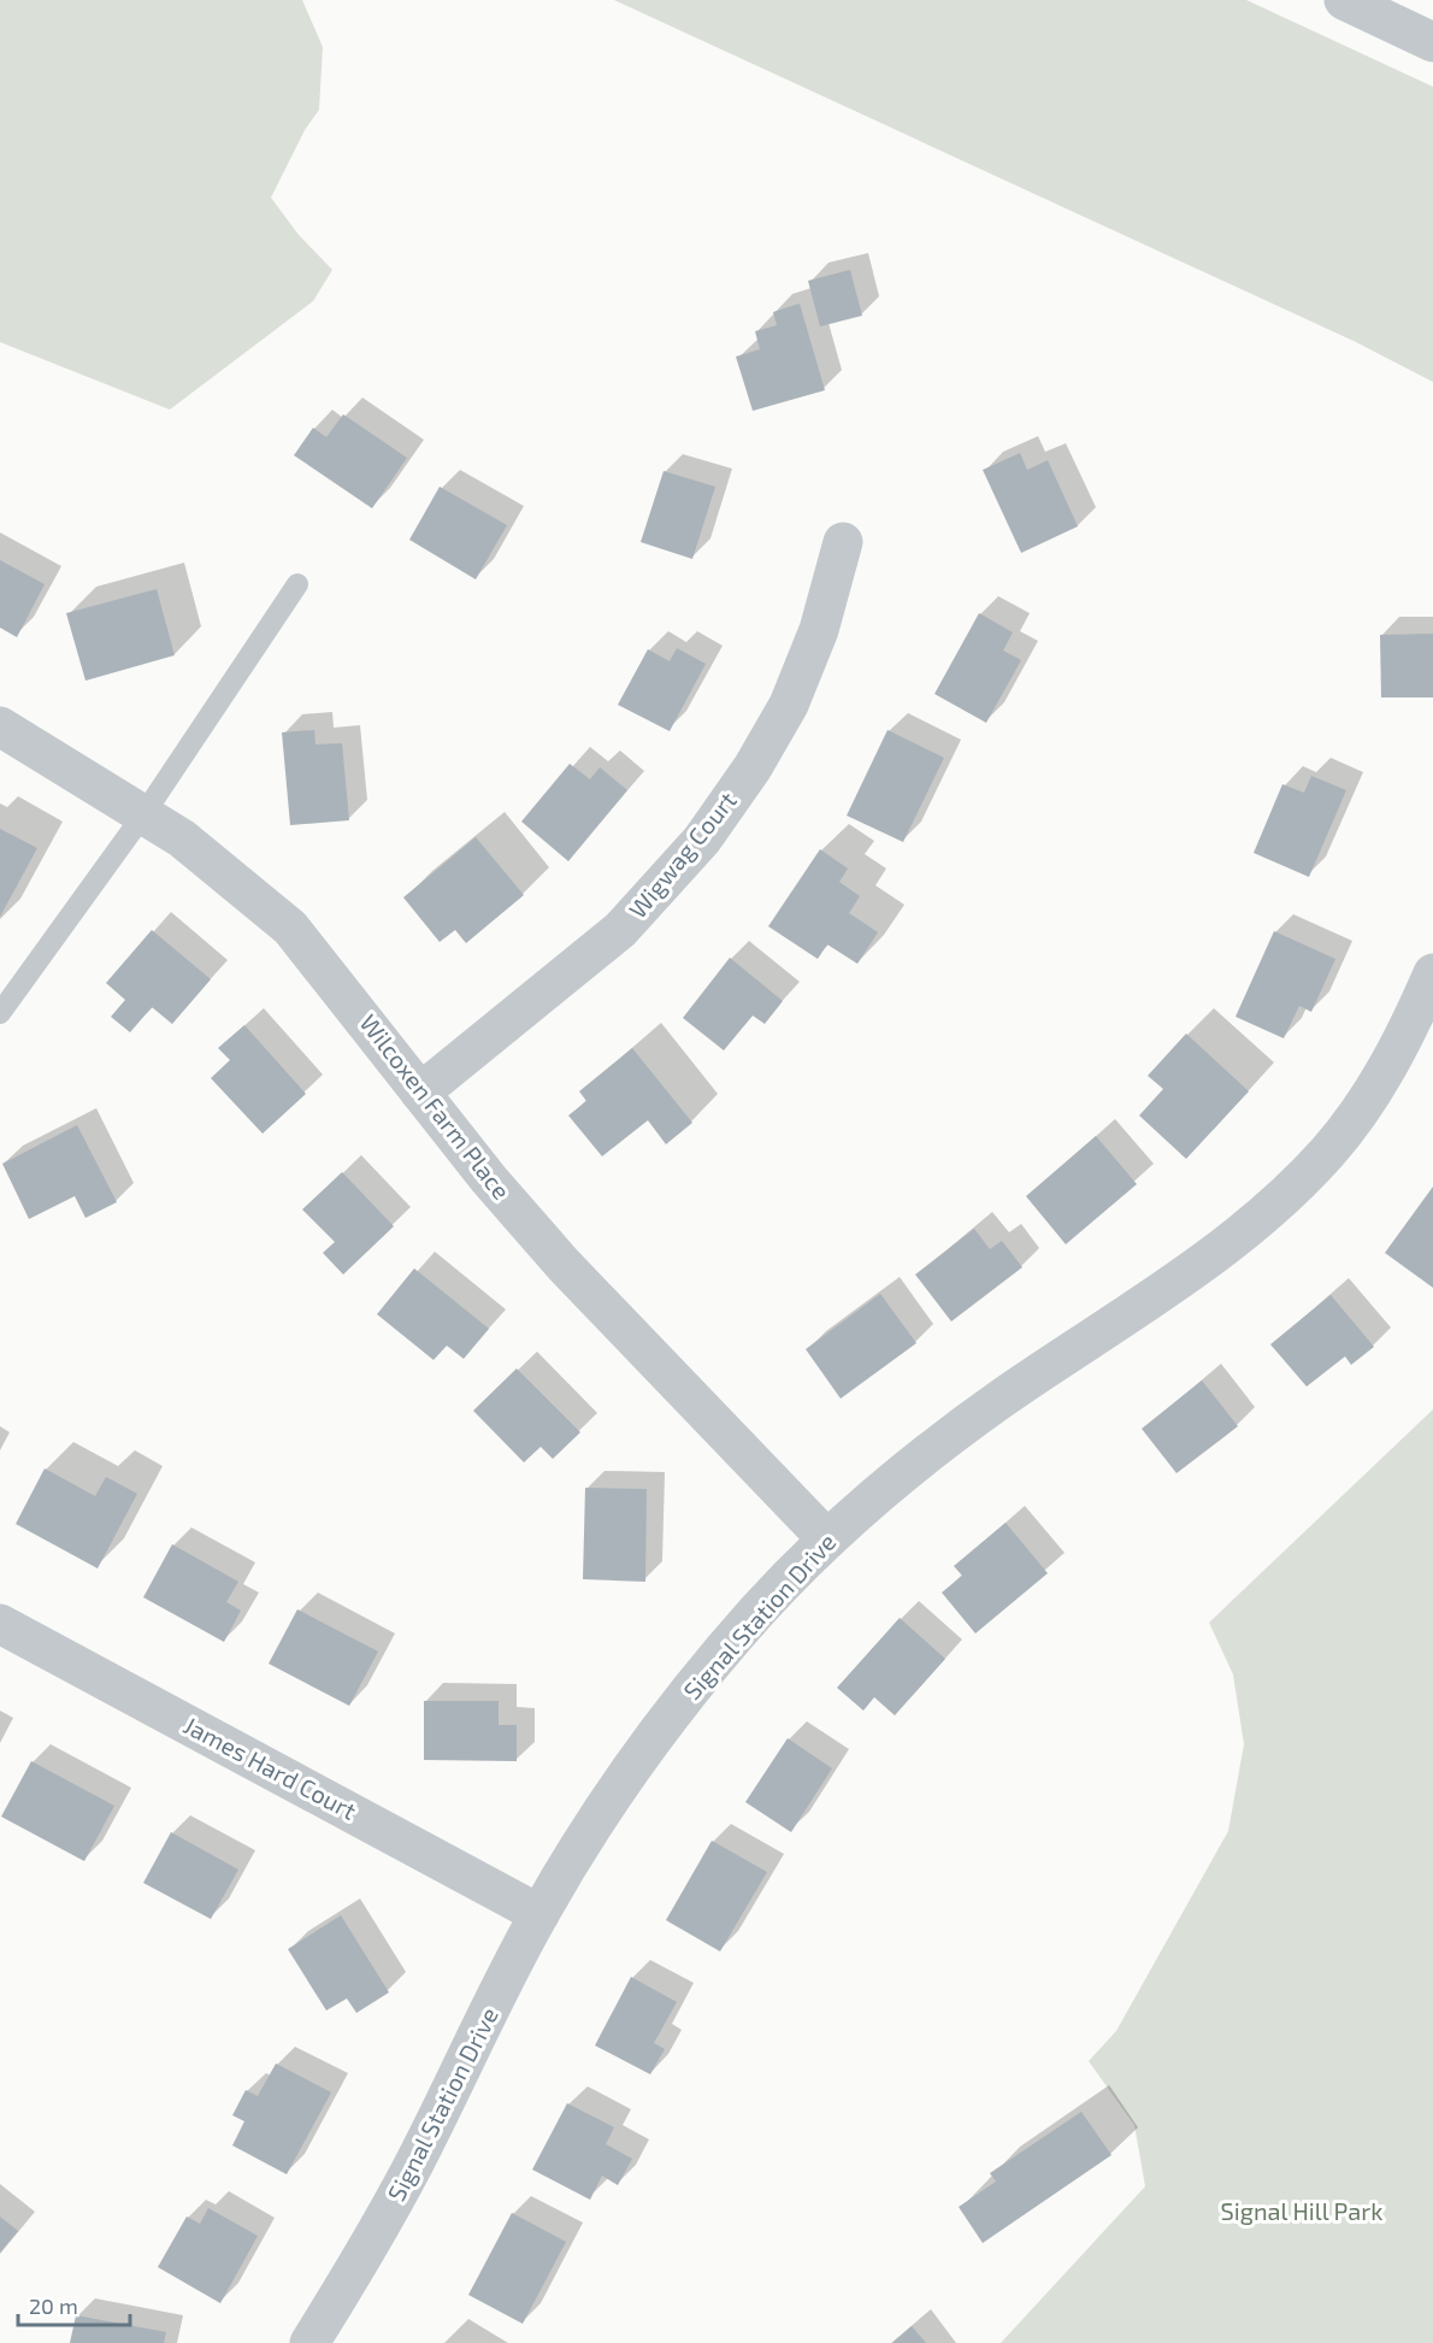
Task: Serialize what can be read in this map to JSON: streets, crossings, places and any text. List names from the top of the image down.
{
  "streets": {
    "street": [
      "Wigwag Court",
      "Wilcoxen Farm Place",
      "Signal Station Drive",
      "James Hard Court"
    ]
  },
  "crossings": [
    ["Wigwag Court", "Wilcoxen Farm Place"],
    ["Wilcoxen Farm Place", "Signal Station Drive"],
    ["Signal Station Drive", "James Hard Court"]
  ],
  "parks": ["Signal Hill Park"],
  "scale_bar": "20 m"
}
